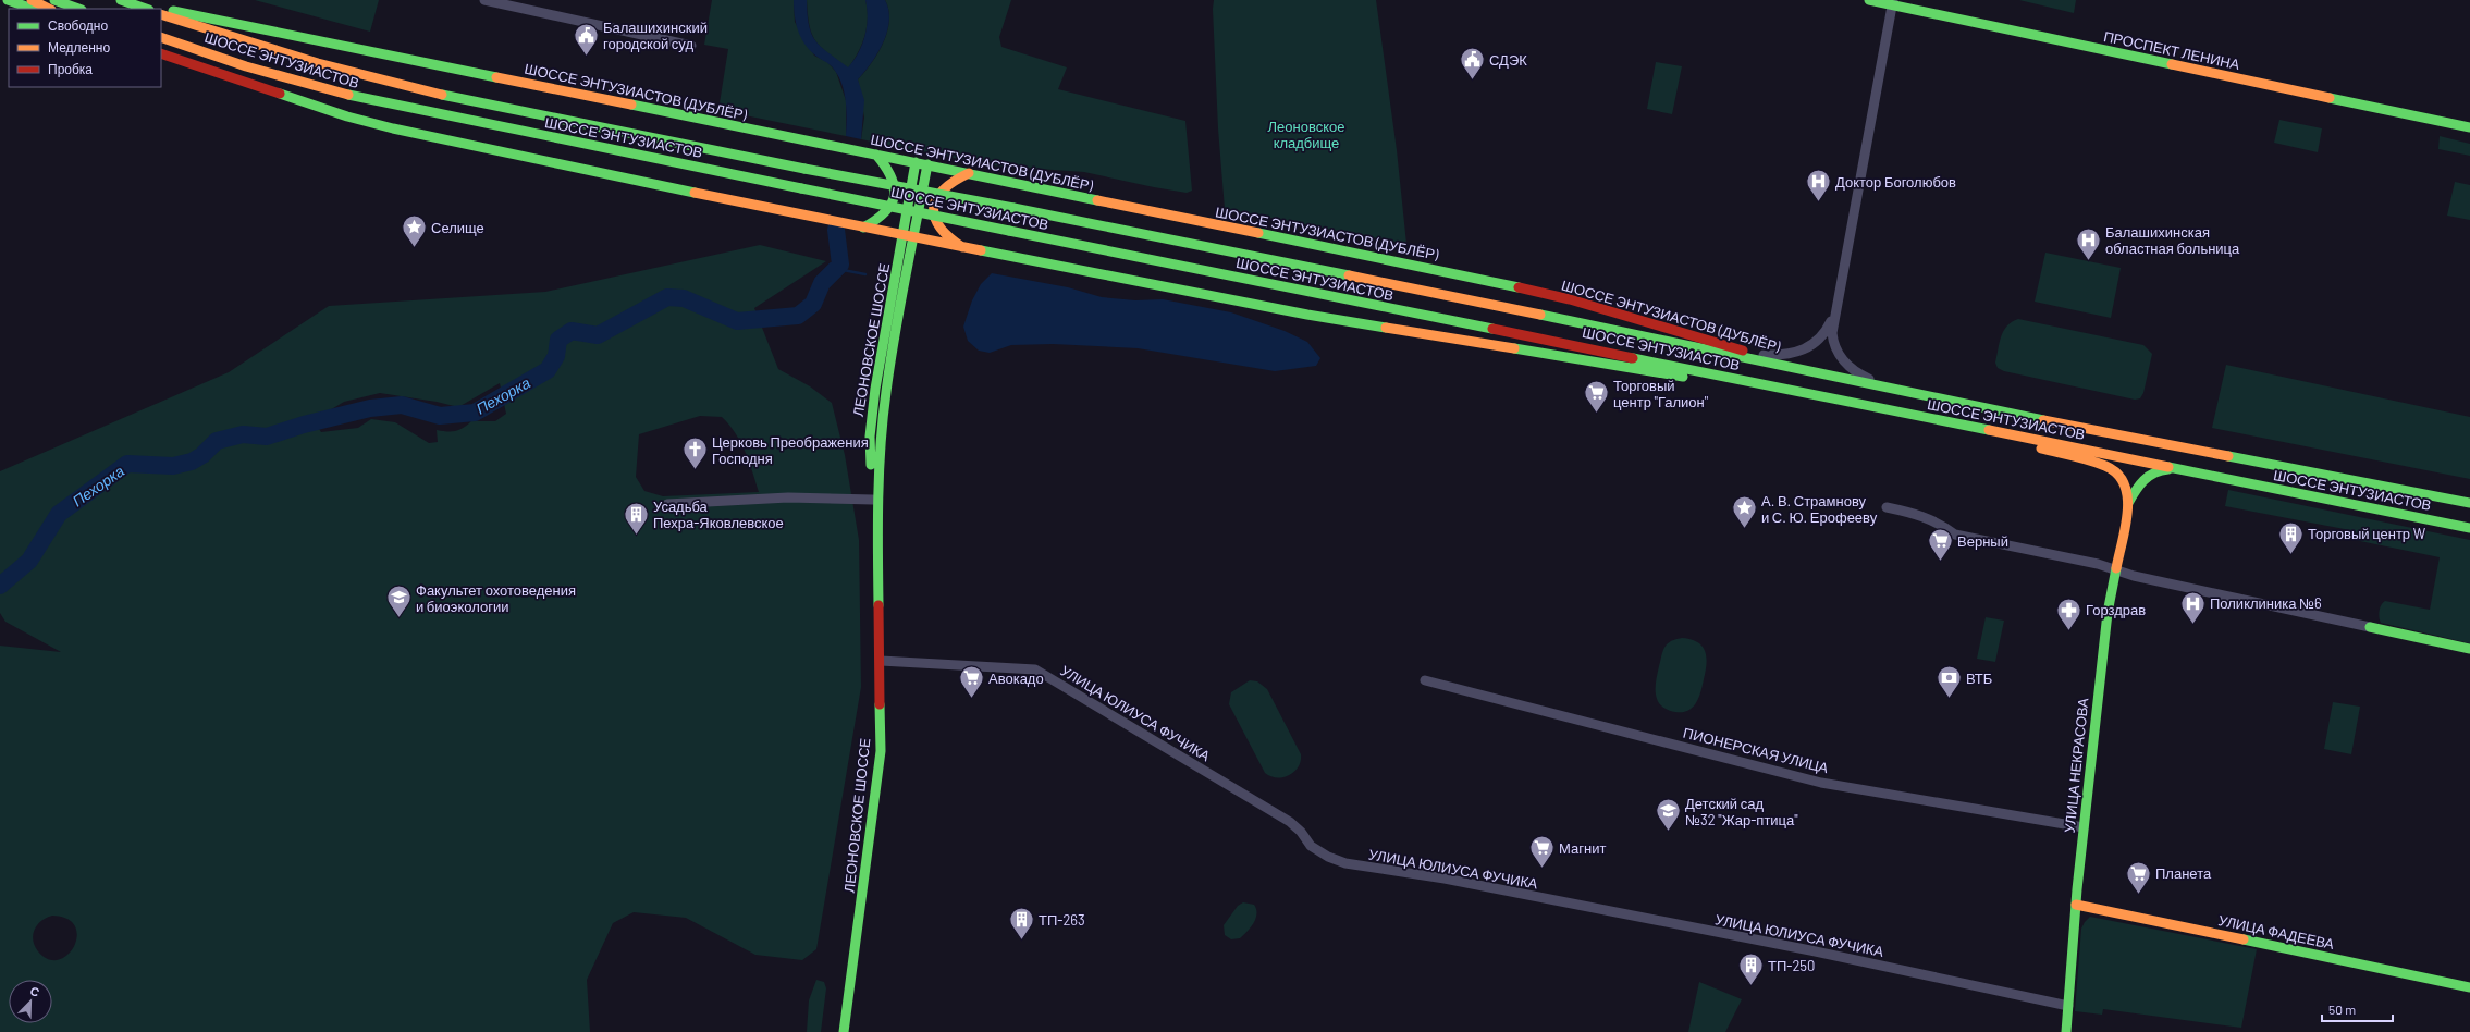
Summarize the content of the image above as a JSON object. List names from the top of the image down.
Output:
{
  "streets": {
    "main road": [
      "ПРОСПЕКТ ЛЕНИНА",
      "ШОССЕ ЭНТУЗИАСТОВ",
      "ШОССЕ ЭНТУЗИАСТОВ (ДУБЛЁР)",
      "ЛЕОНОВСКОЕ ШОССЕ",
      "УЛИЦА НЕКРАСОВА",
      "УЛИЦА ФАДЕЕВА"
    ],
    "street": ["УЛИЦА ЮЛИУСА ФУЧИКА", "ПИОНЕРСКАЯ УЛИЦА"]
  },
  "crossings": [
    ["ШОССЕ ЭНТУЗИАСТОВ", "ШОССЕ ЭНТУЗИАСТОВ (ДУБЛЁР)"],
    ["ШОССЕ ЭНТУЗИАСТОВ", "УЛИЦА НЕКРАСОВА"],
    ["ШОССЕ ЭНТУЗИАСТОВ (ДУБЛЁР)", "ЛЕОНОВСКОЕ ШОССЕ"],
    ["ЛЕОНОВСКОЕ ШОССЕ", "УЛИЦА ЮЛИУСА ФУЧИКА"],
    ["УЛИЦА ЮЛИУСА ФУЧИКА", "УЛИЦА НЕКРАСОВА"],
    ["ПИОНЕРСКАЯ УЛИЦА", "УЛИЦА НЕКРАСОВА"],
    ["УЛИЦА НЕКРАСОВА", "УЛИЦА ФАДЕЕВА"]
  ],
  "water": ["Пехорка"],
  "parks": ["Леоновское кладбище"],
  "places": {
    "public building": ["Балашихинский городской суд", "СДЭК"],
    "hospital": ["Доктор Боголюбов", "Балашихинская областная больница", "Поликлиника №6"],
    "place": ["Селище", "А. В. Страмнову и С. Ю. Ерофееву"],
    "supermarket": [
      "Торговый центр \"Галион\"",
      "Верный",
      "Авокадо",
      "Магнит",
      "Планета"
    ],
    "church": ["Церковь Преображения Господня"],
    "building": [
      "Усадьба Пехра-Яковлевское",
      "Торговый центр W",
      "ТП-263",
      "ТП-250"
    ],
    "school or university": ["Факультет охотоведения и биоэкологии", "Детский сад №32 \"Жар-птица\""],
    "pharmacy": ["Горздрав"],
    "bank": ["ВТБ"]
  },
  "legend": ["Свободно", "Медленно", "Пробка"],
  "scale_bar": "50 m",
  "north": "top right"
}
